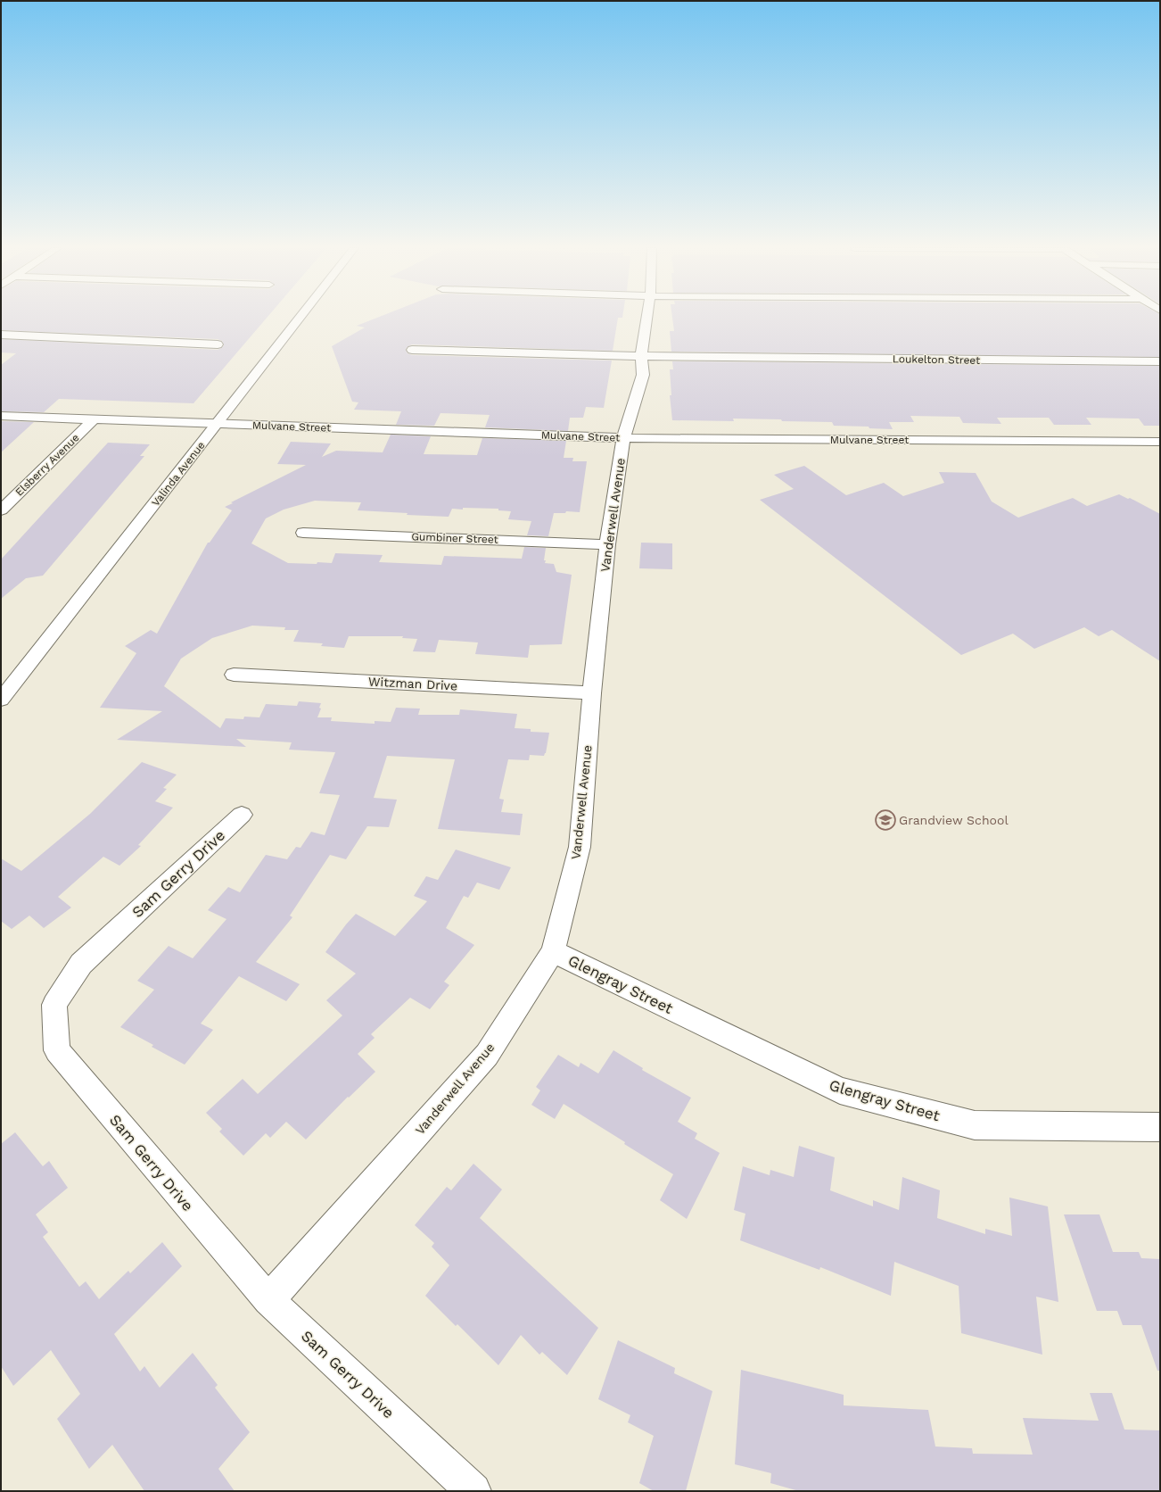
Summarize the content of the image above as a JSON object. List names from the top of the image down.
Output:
{
  "streets": {
    "street": [
      "Loukelton Street",
      "Mulvane Street",
      "Elsberry Avenue",
      "Valinda Avenue",
      "Vanderwell Avenue",
      "Gumbiner Street",
      "Witzman Drive",
      "Sam Gerry Drive",
      "Glengray Street"
    ]
  },
  "crossings": [
    ["Loukelton Street", "Vanderwell Avenue"],
    ["Mulvane Street", "Elsberry Avenue"],
    ["Mulvane Street", "Valinda Avenue"],
    ["Mulvane Street", "Vanderwell Avenue"],
    ["Vanderwell Avenue", "Gumbiner Street"],
    ["Vanderwell Avenue", "Witzman Drive"],
    ["Vanderwell Avenue", "Sam Gerry Drive"],
    ["Vanderwell Avenue", "Glengray Street"]
  ],
  "places": {
    "school or university": ["Grandview School"]
  }
}
